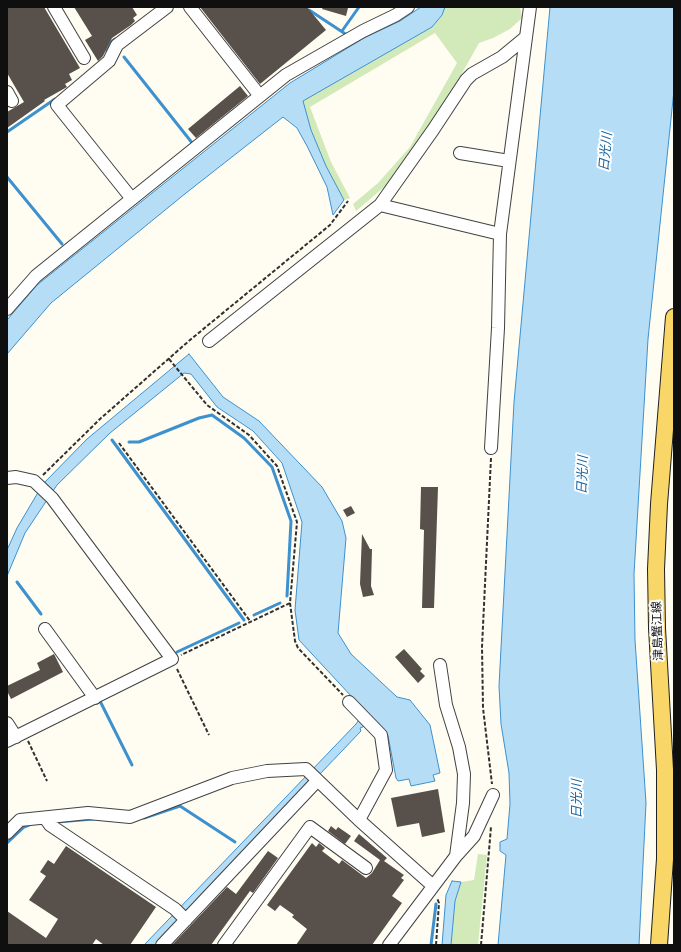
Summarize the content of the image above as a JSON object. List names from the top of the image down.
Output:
{
  "streets": {
    "main road": ["津島蟹江線"]
  },
  "water": ["日光川"]
}
